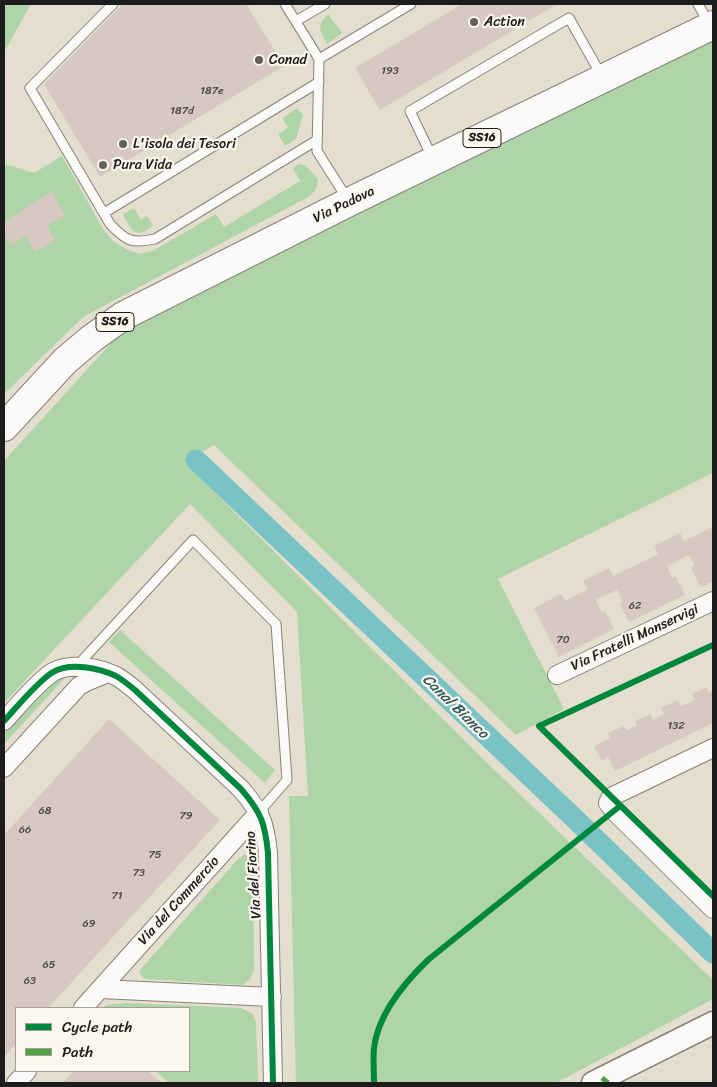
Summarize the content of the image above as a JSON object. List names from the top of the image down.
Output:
{
  "streets": {
    "main road": ["SS16", "Via Padova"],
    "street": ["Via Fratelli Manservigi", "Via del Fiorino", "Via del Commercio"]
  },
  "crossings": [
    ["Via del Fiorino", "Via del Commercio"]
  ],
  "water": ["Canal Bianco"],
  "places": [
    "Action",
    "Conad",
    "L'isola dei Tesori",
    "Pura Vida"
  ],
  "house_numbers": [
    "193",
    "187e",
    "187d",
    "62",
    "70",
    "132",
    "68",
    "79",
    "66",
    "75",
    "73",
    "71",
    "69",
    "65",
    "63"
  ],
  "legend": ["Cycle path", "Path"]
}
